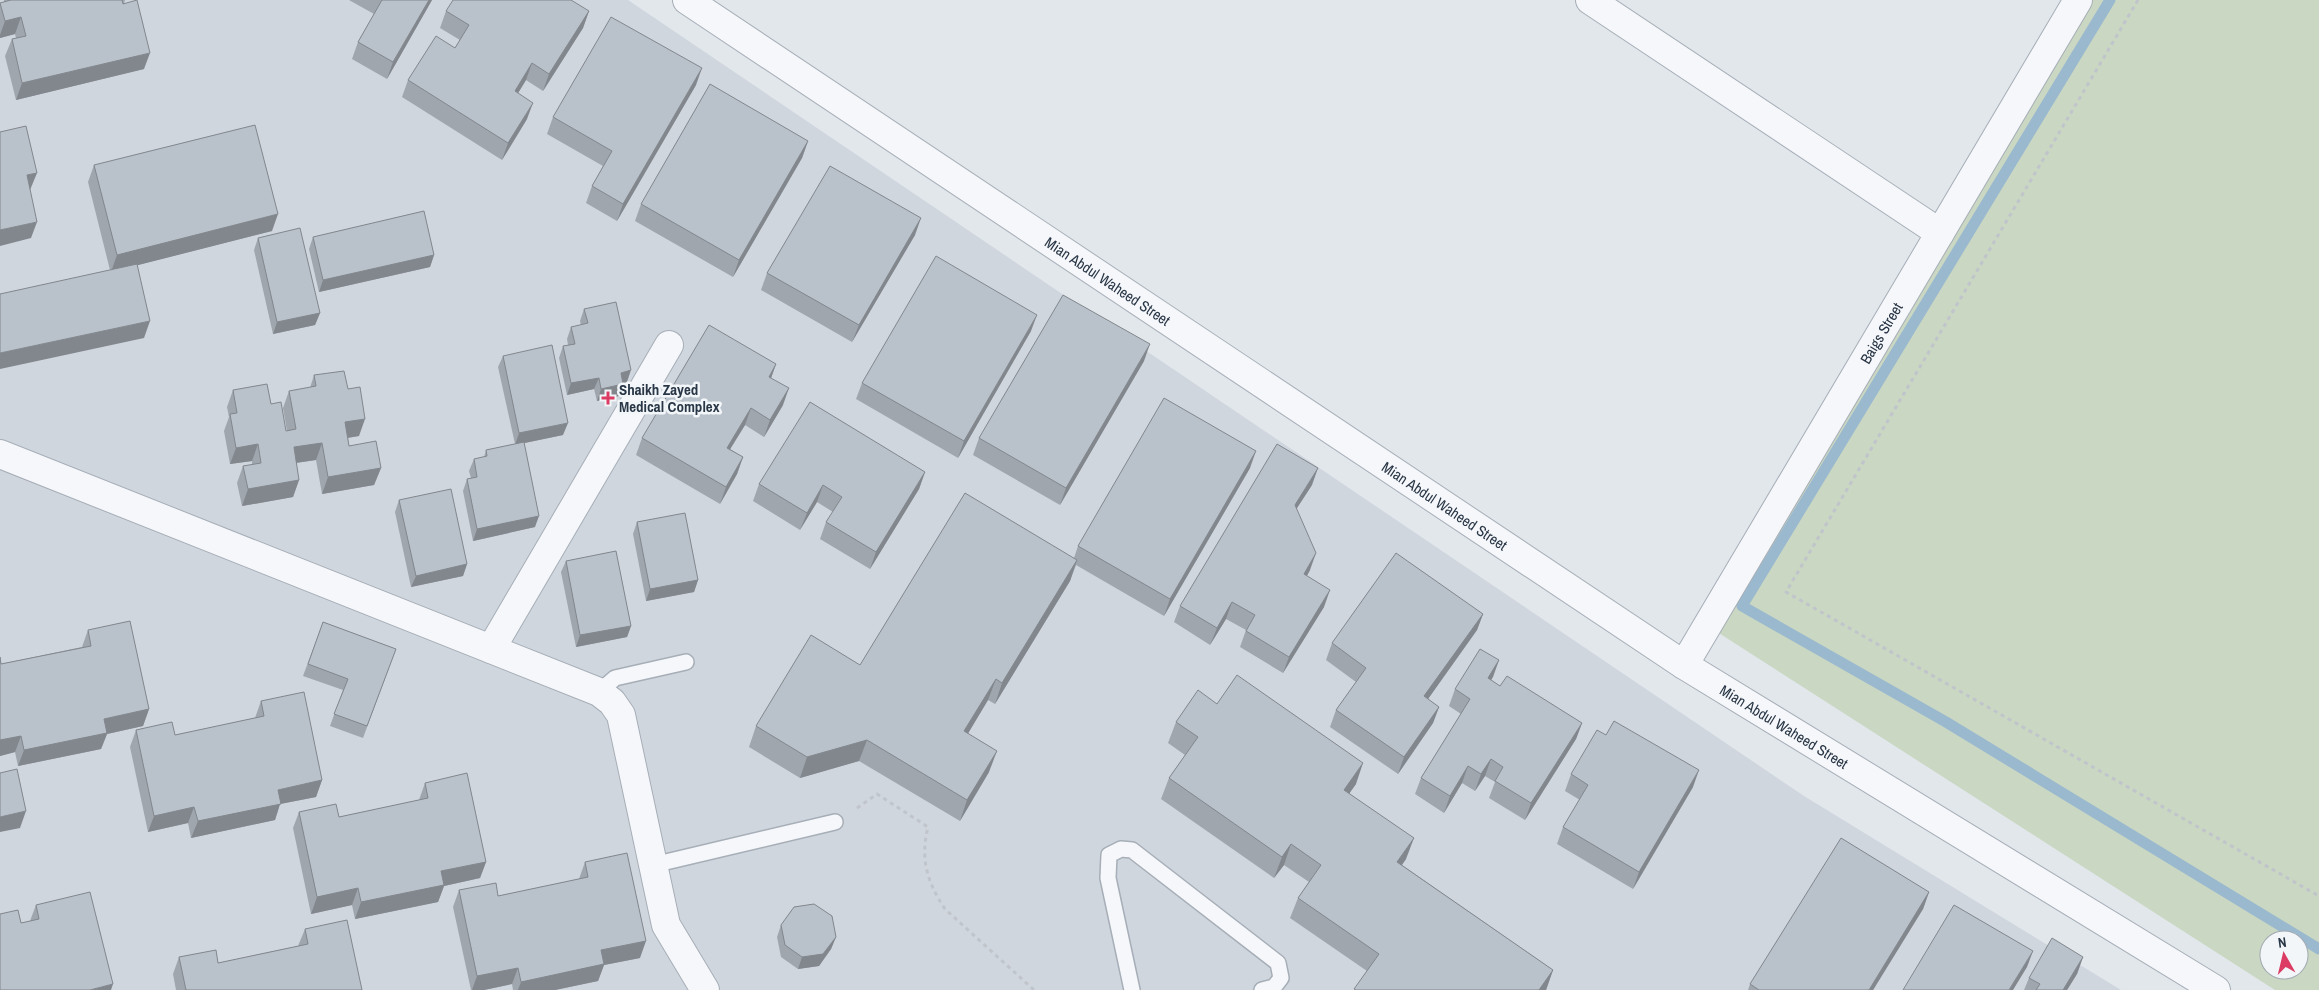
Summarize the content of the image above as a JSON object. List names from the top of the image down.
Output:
{
  "streets": {
    "street": ["Mian Abdul Waheed Street", "Baigs Street"]
  },
  "crossings": [
    ["Mian Abdul Waheed Street", "Baigs Street"]
  ],
  "places": {
    "health": ["Shaikh Zayed Medical Complex"]
  },
  "north": "top"
}
